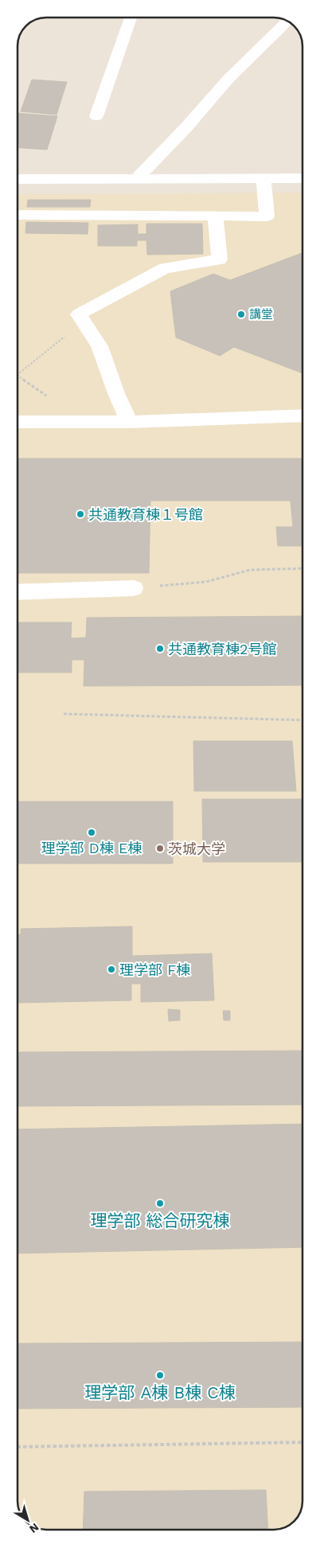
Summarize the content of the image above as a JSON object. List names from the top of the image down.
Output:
{
  "places": [
    "講堂",
    "共通教育棟１号館",
    "共通教育棟2号館",
    "理学部 D棟 E棟",
    "茨城大学",
    "理学部 F棟",
    "理学部 総合研究棟",
    "理学部 A棟 B棟 C棟"
  ],
  "north": "bottom right"
}
